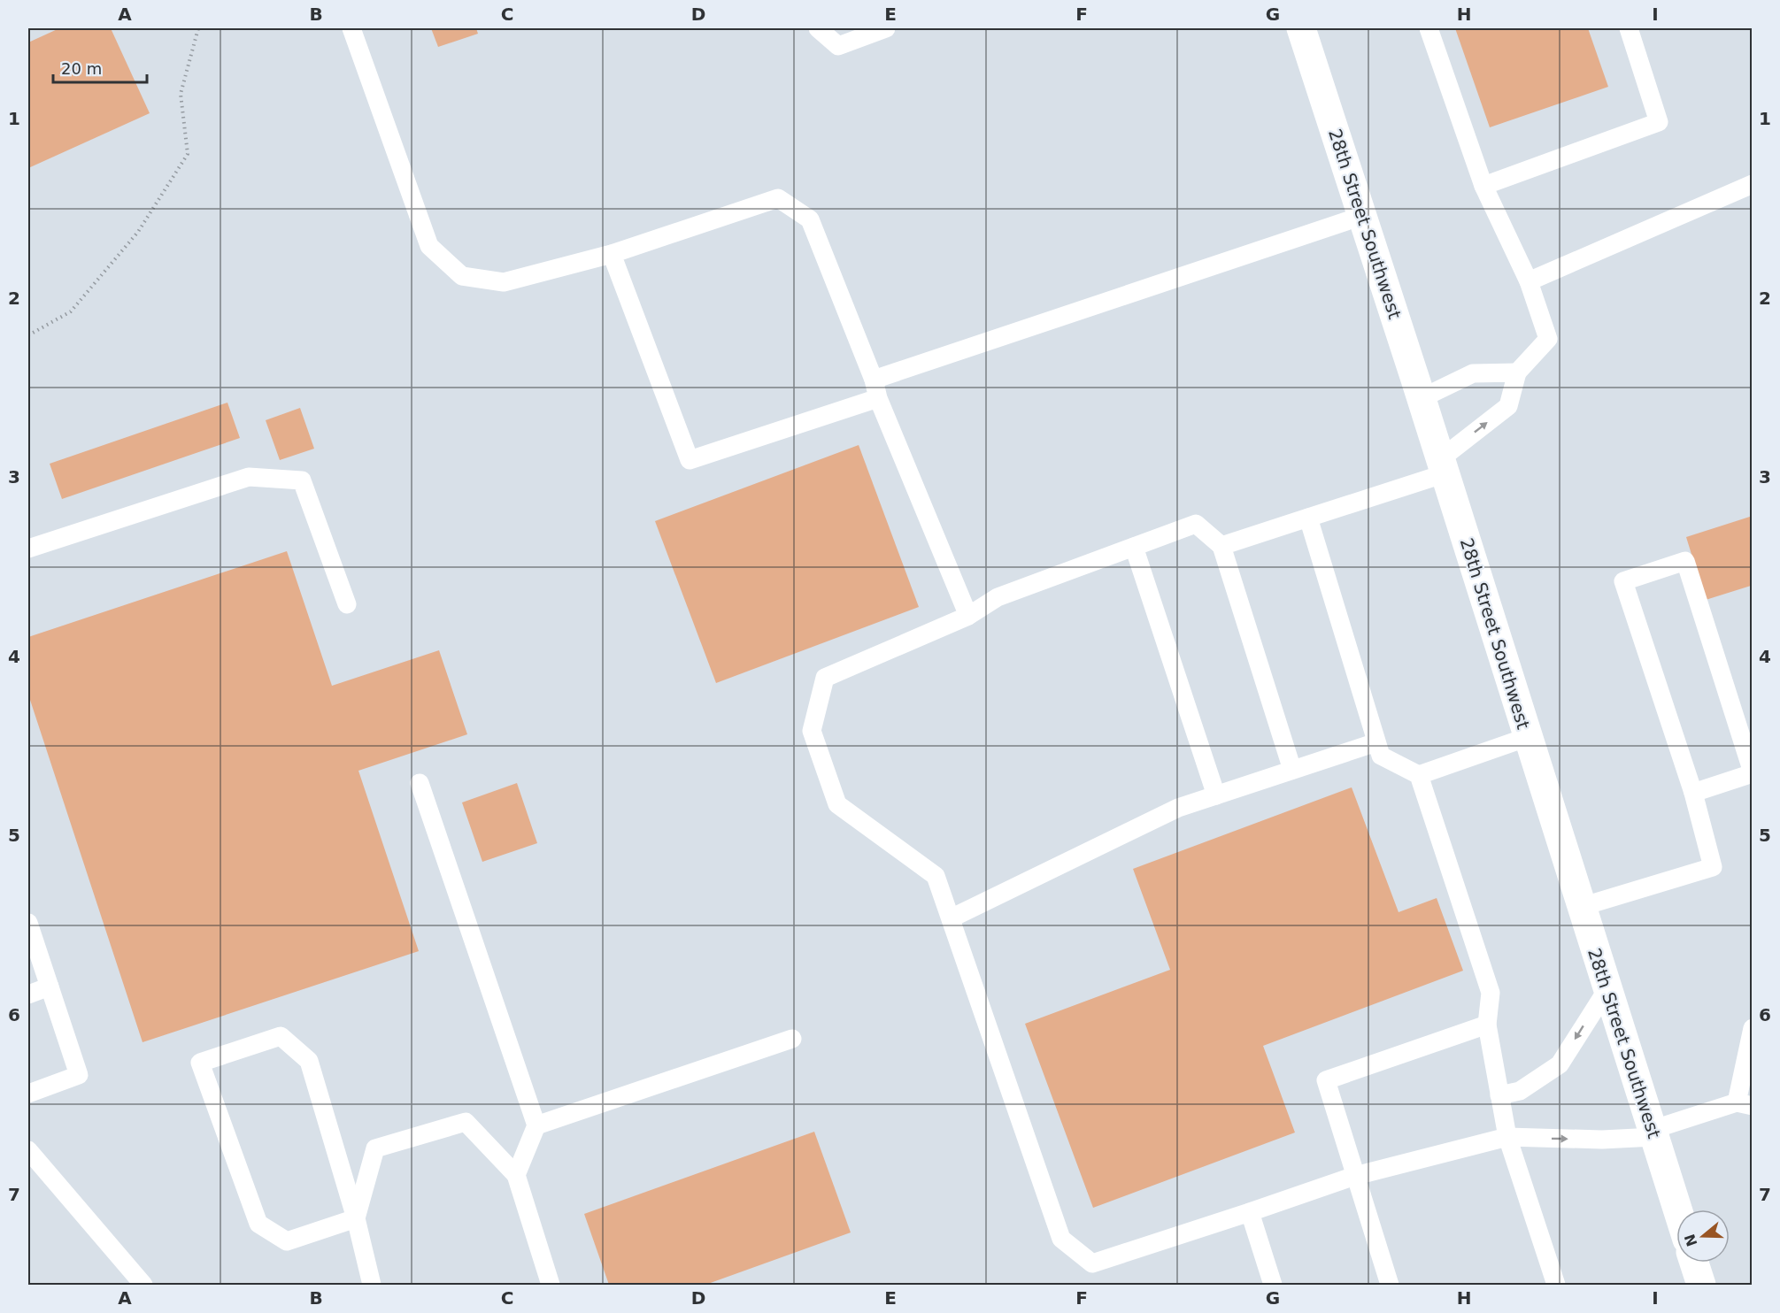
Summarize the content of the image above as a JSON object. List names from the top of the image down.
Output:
{
  "streets": {
    "main road": ["28th Street Southwest"]
  },
  "scale_bar": "20 m",
  "north": "left",
  "grid": {
    "columns": [
      "A",
      "B",
      "C",
      "D",
      "E",
      "F",
      "G",
      "H",
      "I"
    ],
    "rows": [
      "1",
      "2",
      "3",
      "4",
      "5",
      "6",
      "7"
    ]
  }
}
